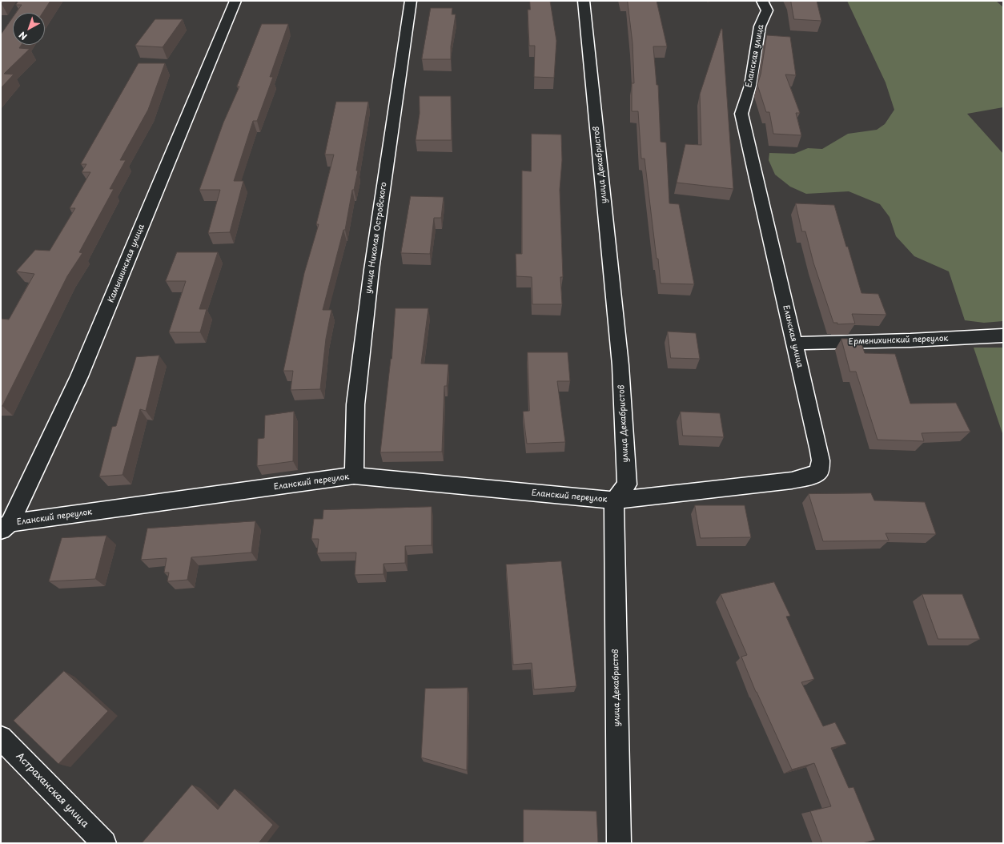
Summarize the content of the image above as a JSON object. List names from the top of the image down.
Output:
{
  "streets": {
    "street": [
      "Еланская улица",
      "улица Декабристов",
      "улица Николая Островского",
      "Камышинская улица",
      "Ерменихинский переулок",
      "Еланский переулок",
      "Астраханская улица"
    ]
  },
  "crossings": [
    ["Еланская улица", "улица Декабристов"],
    ["Еланская улица", "Ерменихинский переулок"],
    ["Еланская улица", "Еланский переулок"],
    ["улица Декабристов", "Еланский переулок"],
    ["улица Николая Островского", "Еланский переулок"],
    ["Камышинская улица", "Еланский переулок"]
  ],
  "north": "bottom left"
}
